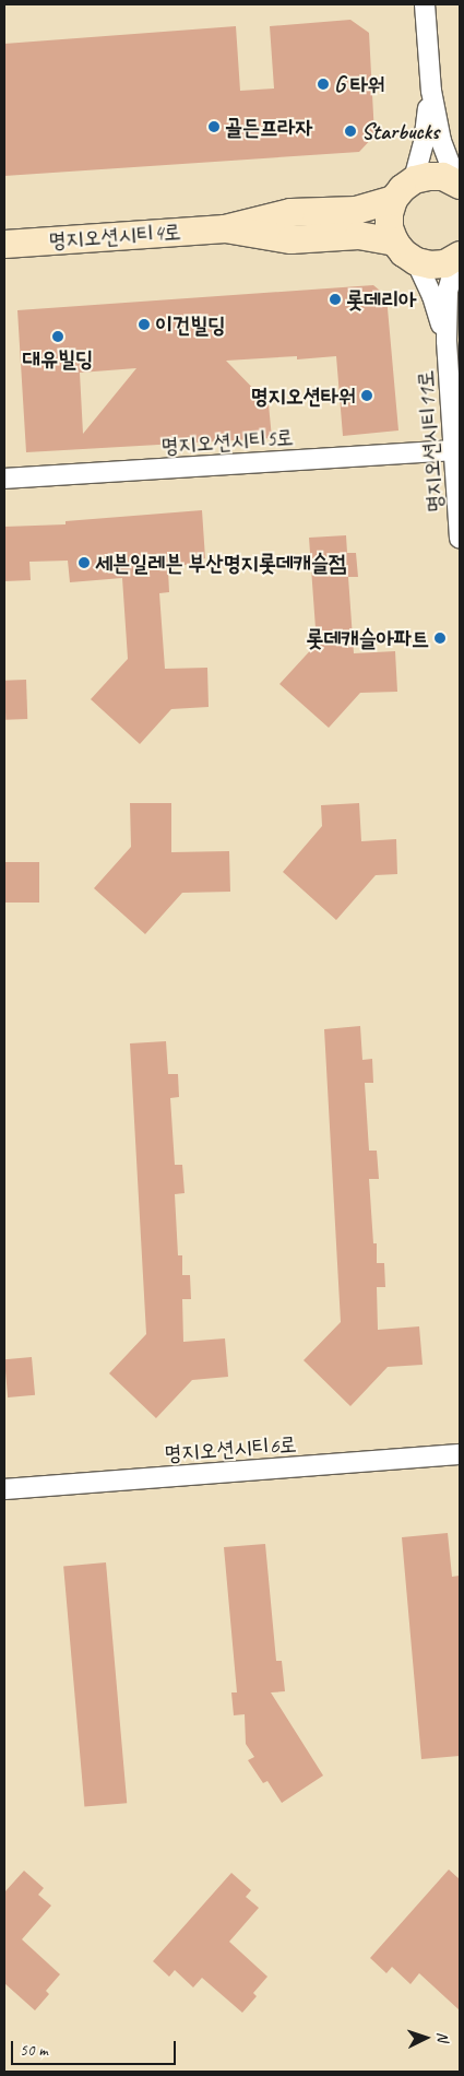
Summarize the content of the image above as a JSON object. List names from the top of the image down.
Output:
{
  "streets": {
    "main road": ["명지오션시티4로"],
    "street": ["명지오션시티5로", "명지오션시티11로", "명지오션시티6로"]
  },
  "crossings": [
    ["명지오션시티5로", "명지오션시티11로"]
  ],
  "places": [
    "G 타워",
    "골든프라자",
    "Starbucks",
    "롯데리아",
    "이건빌딩",
    "대유빌딩",
    "명지오션타워",
    "세븐일레븐 부산명지롯데캐슬점",
    "롯데캐슬아파트"
  ],
  "scale_bar": "50 m",
  "north": "right"
}
